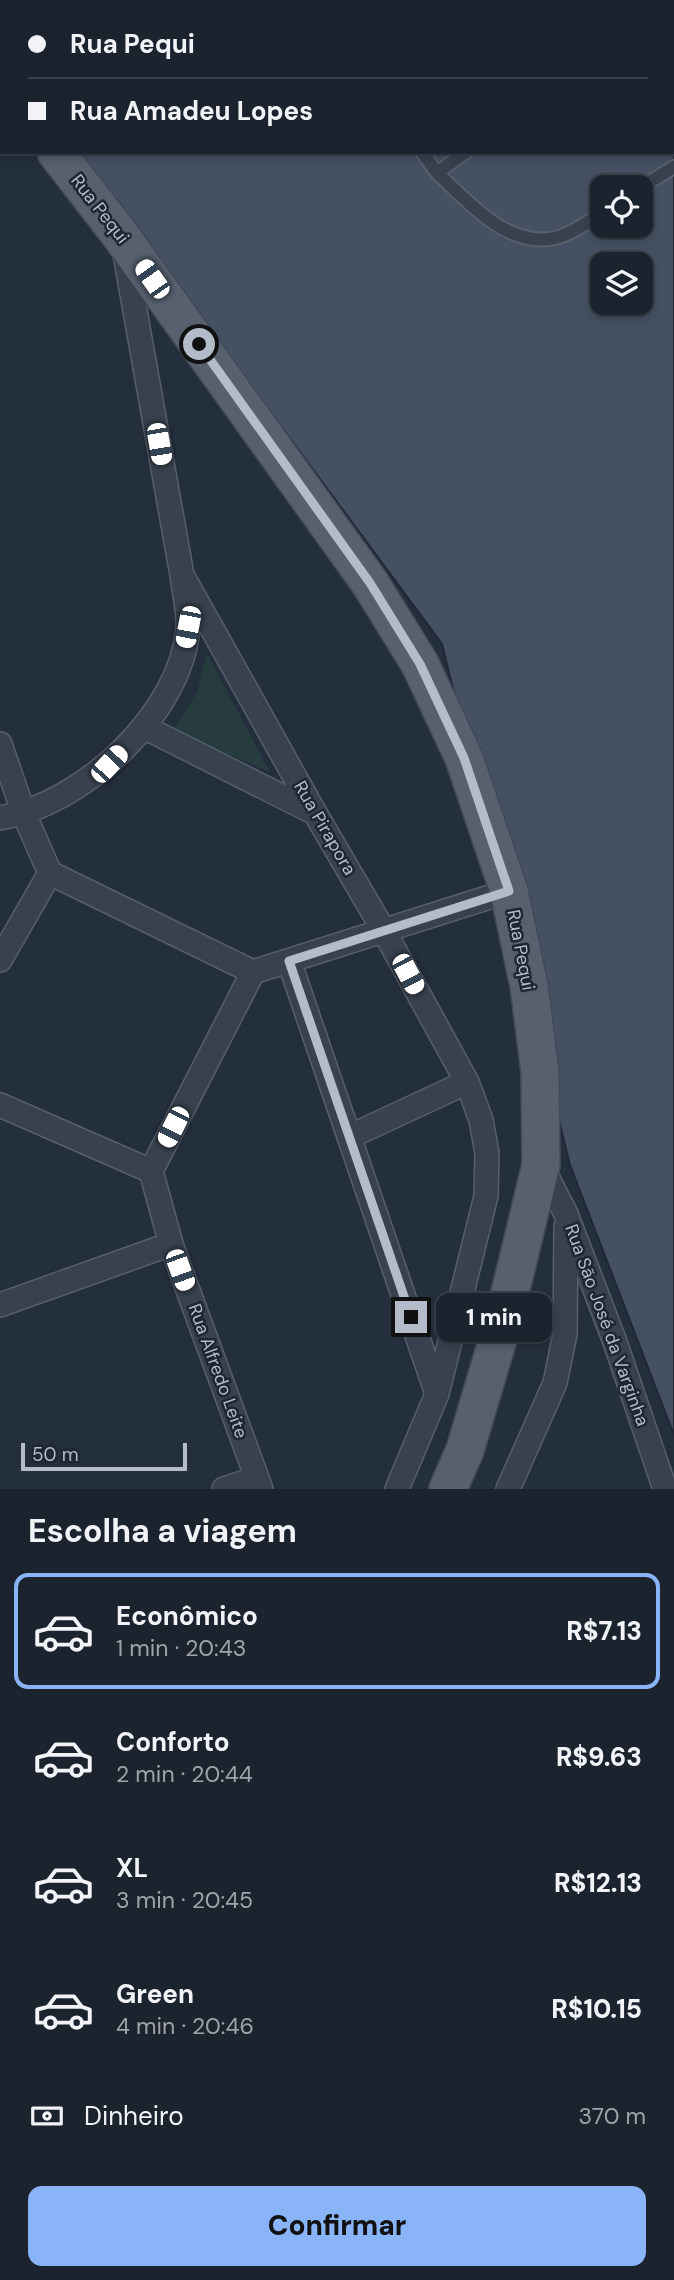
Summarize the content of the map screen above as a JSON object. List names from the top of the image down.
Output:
{
  "streets": {
    "main road": ["Rua Pequi"],
    "street": ["Rua Pirapora", "Rua São José da Varginha", "Rua Alfredo Leite"]
  },
  "crossings": [
    ["Rua Pequi", "Rua São José da Varginha"]
  ],
  "scale_bar": "50 m",
  "page": {
    "banner": ["Rua Pequi", "Rua Amadeu Lopes"],
    "bubble": "1 min",
    "scale": "50 m",
    "heading": "Escolha a viagem",
    "list": [
      {
        "name": "Econômico",
        "note": "1 min · 20:43",
        "value": "R$7.13"
      },
      {
        "name": "Conforto",
        "note": "2 min · 20:44",
        "value": "R$9.63"
      },
      {
        "name": "XL",
        "note": "3 min · 20:45",
        "value": "R$12.13"
      },
      {
        "name": "Green",
        "note": "4 min · 20:46",
        "value": "R$10.15"
      }
    ],
    "pay": ["Dinheiro", "370 m"],
    "buttons": "Confirmar"
  }
}
